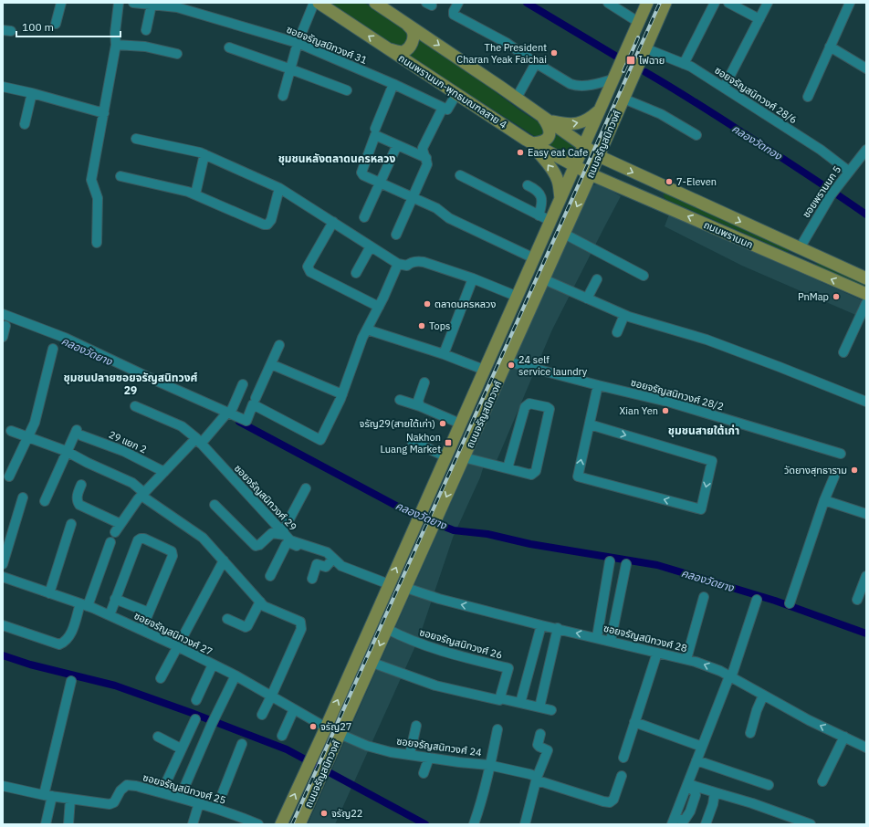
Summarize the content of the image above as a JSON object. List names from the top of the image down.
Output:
{
  "streets": {
    "main road": ["ถนนพรานนก-พุทธมณฑลสาย 4", "ถนนจรัญสนิทวงศ์", "ถนนพรานนก"],
    "street": [
      "ซอยจรัญสนิทวงศ์ 31",
      "ซอยจรัญสนิทวงศ์ 28/6",
      "ซอยพรานนก 5",
      "ซอยจรัญสนิทวงศ์ 28/2",
      "29 แยก 2",
      "ซอยจรัญสนิทวงศ์ 29",
      "ซอยจรัญสนิทวงศ์ 27",
      "ซอยจรัญสนิทวงศ์ 28",
      "ซอยจรัญสนิทวงศ์ 26",
      "ซอยจรัญสนิทวงศ์ 24",
      "ซอยจรัญสนิทวงศ์ 25"
    ]
  },
  "crossings": [
    ["ถนนพรานนก-พุทธมณฑลสาย 4", "ถนนจรัญสนิทวงศ์"],
    ["ถนนพรานนก-พุทธมณฑลสาย 4", "ถนนพรานนก"],
    ["ซอยจรัญสนิทวงศ์ 28/6", "ถนนจรัญสนิทวงศ์"],
    ["ซอยจรัญสนิทวงศ์ 28/6", "ซอยพรานนก 5"],
    ["ถนนจรัญสนิทวงศ์", "ถนนพรานนก"],
    ["ถนนจรัญสนิทวงศ์", "ซอยจรัญสนิทวงศ์ 28/2"],
    ["ถนนจรัญสนิทวงศ์", "ซอยจรัญสนิทวงศ์ 29"],
    ["ถนนจรัญสนิทวงศ์", "ซอยจรัญสนิทวงศ์ 27"],
    ["ถนนจรัญสนิทวงศ์", "ซอยจรัญสนิทวงศ์ 28"],
    ["ถนนจรัญสนิทวงศ์", "ซอยจรัญสนิทวงศ์ 26"],
    ["ถนนจรัญสนิทวงศ์", "ซอยจรัญสนิทวงศ์ 24"],
    ["ซอยพรานนก 5", "ถนนพรานนก"]
  ],
  "districts": ["ชุมชนหลังตลาดนครหลวง", "ชุมชนปลายซอยจรัญสนิทวงศ์ 29", "ชุมชนสายใต้เก่า"],
  "water": ["คลองวัดทอง", "คลองวัดยาง"],
  "places": {
    "other": [
      "The President Charan Yeak Faichai",
      "Easy eat Cafe",
      "7-Eleven",
      "PnMap",
      "ตลาดนครหลวง",
      "Tops",
      "24 self service laundry",
      "Xian Yen",
      "จรัญ29(สายใต้เก่า)",
      "วัดยางสุทธาราม",
      "จรัญ27",
      "จรัญ22"
    ],
    "transit": ["ไฟฉาย", "Nakhon Luang Market"]
  },
  "scale_bar": "100 m"
}
